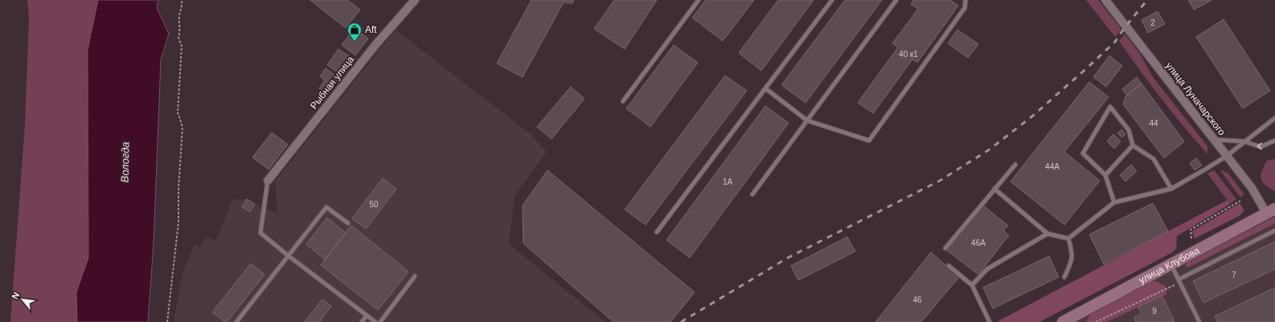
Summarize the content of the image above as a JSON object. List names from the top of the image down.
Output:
{
  "streets": {
    "main road": ["улица Клубова"],
    "street": ["Рыбная улица", "улица Луначарского"]
  },
  "crossings": [
    ["улица Луначарского", "улица Клубова"]
  ],
  "water": ["Вологда"],
  "places": {
    "shop": ["Aft"]
  },
  "house_numbers": [
    "2",
    "40 к1",
    "44",
    "44А",
    "1А",
    "50",
    "46А",
    "7",
    "46",
    "9"
  ],
  "north": "top left"
}
